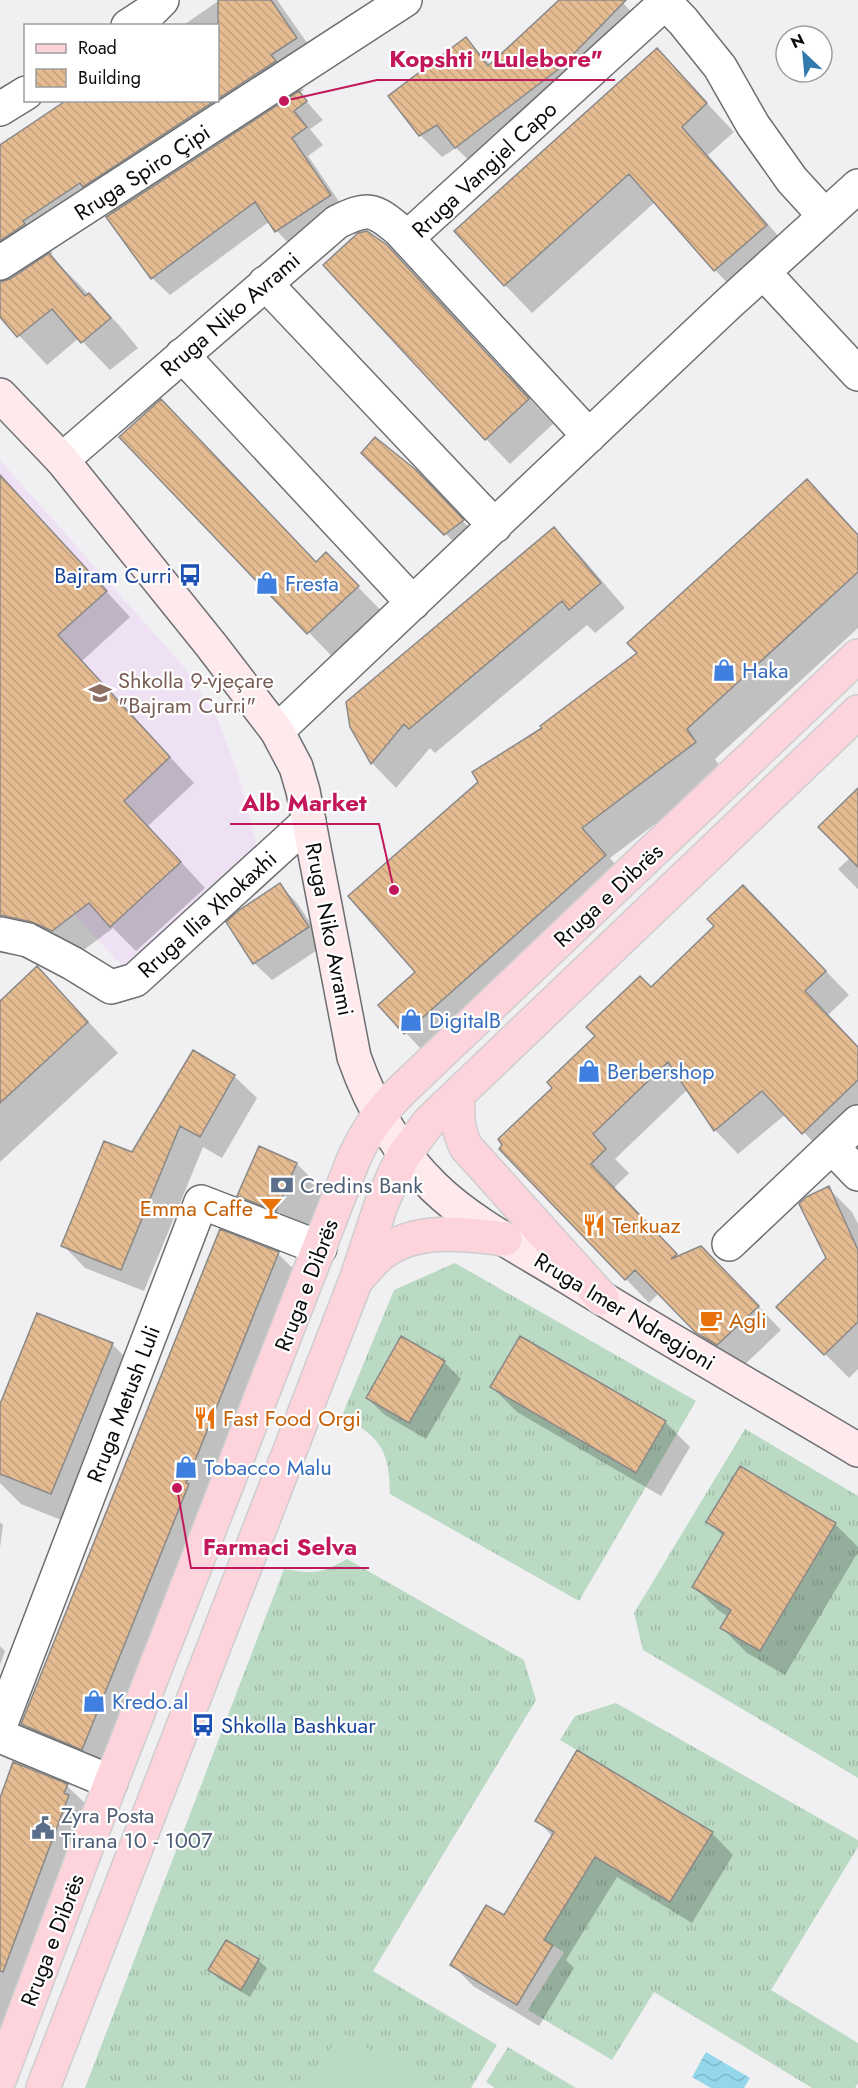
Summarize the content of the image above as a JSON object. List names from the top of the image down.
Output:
{
  "streets": {
    "main road": ["Rruga e Dibrës"],
    "street": [
      "Rruga Vangjel Capo",
      "Rruga Spiro Çipi",
      "Rruga Niko Avrami",
      "Rruga Ilia Xhokaxhi",
      "Rruga Imer Ndregjoni",
      "Rruga Metush Luli"
    ]
  },
  "crossings": [
    ["Rruga Vangjel Capo", "Rruga Niko Avrami"],
    ["Rruga Niko Avrami", "Rruga e Dibrës"],
    ["Rruga Niko Avrami", "Rruga Ilia Xhokaxhi"],
    ["Rruga Niko Avrami", "Rruga Imer Ndregjoni"],
    ["Rruga e Dibrës", "Rruga Imer Ndregjoni"],
    ["Rruga e Dibrës", "Rruga Metush Luli"]
  ],
  "places": {
    "other": ["Kopshti \"Lulebore\"", "Alb Market", "Farmaci Selva"],
    "bus stop": ["Bajram Curri", "Shkolla Bashkuar"],
    "shop": [
      "Fresta",
      "Haka",
      "DigitalB",
      "Berbershop",
      "Tobacco Malu",
      "Kredo.al"
    ],
    "school or university": ["Shkolla 9-vjeçare \"Bajram Curri\""],
    "bank": ["Credins Bank"],
    "bar": ["Emma Caffe"],
    "restaurant": ["Terkuaz", "Fast Food Orgi"],
    "cafe": ["Agli"],
    "public building": ["Zyra Posta Tirana 10 - 1007"]
  },
  "legend": ["Road", "Building"],
  "north": "top left"
}
